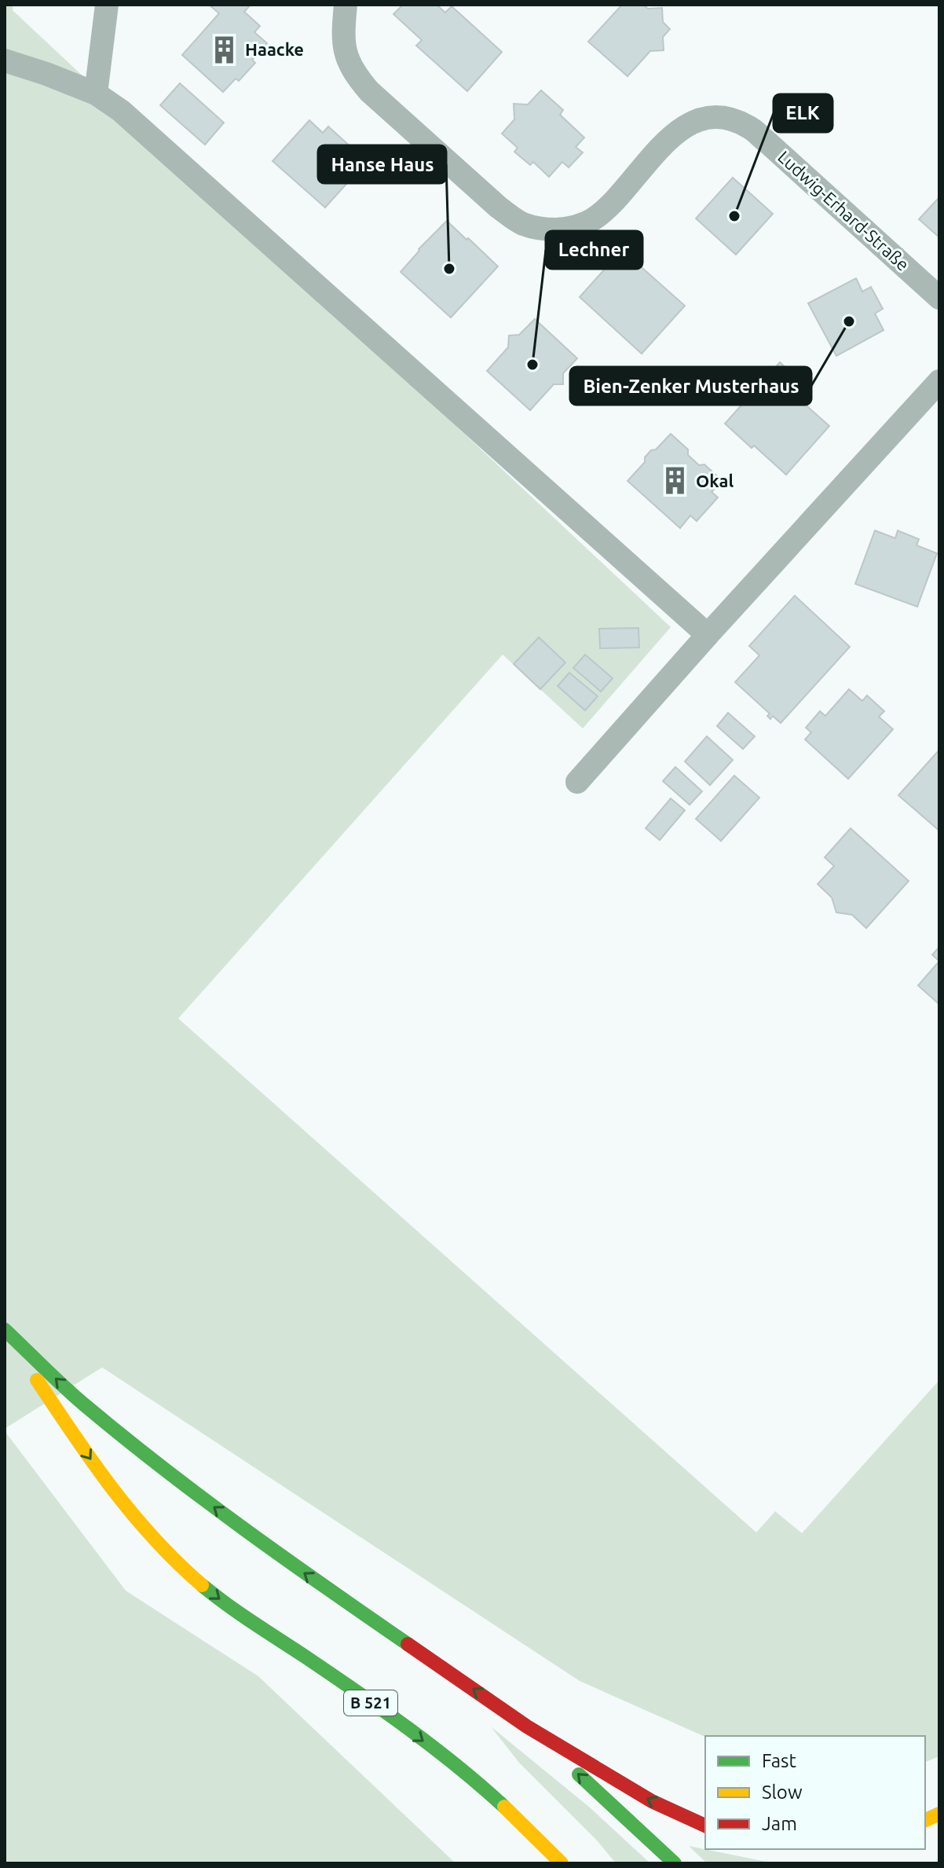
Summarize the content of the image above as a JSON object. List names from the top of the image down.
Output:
{
  "streets": {
    "main road": ["B 521"],
    "lane": ["Ludwig-Erhard-Straße"]
  },
  "places": {
    "building": ["Haacke", "Okal"],
    "other": [
      "ELK",
      "Hanse Haus",
      "Bien-Zenker Musterhaus",
      "Lechner"
    ]
  },
  "legend": ["Fast", "Slow", "Jam"]
}
